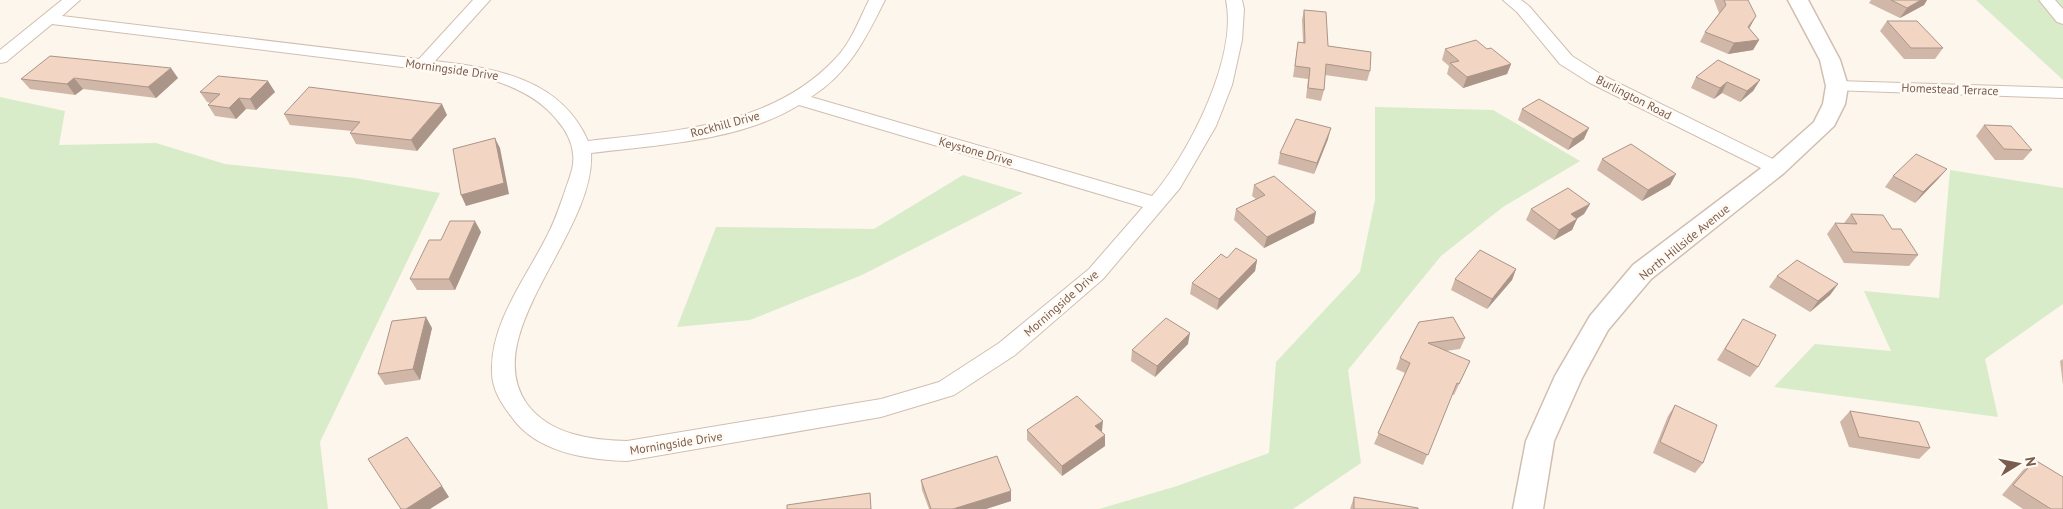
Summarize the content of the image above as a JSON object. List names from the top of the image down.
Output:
{
  "streets": {
    "street": [
      "Morningside Drive",
      "Homestead Terrace",
      "Burlington Road",
      "Rockhill Drive",
      "Keystone Drive",
      "North Hillside Avenue"
    ]
  },
  "crossings": [
    ["Morningside Drive", "Rockhill Drive"],
    ["Morningside Drive", "Keystone Drive"],
    ["Homestead Terrace", "North Hillside Avenue"],
    ["Burlington Road", "North Hillside Avenue"],
    ["Rockhill Drive", "Keystone Drive"]
  ],
  "north": "right"
}
